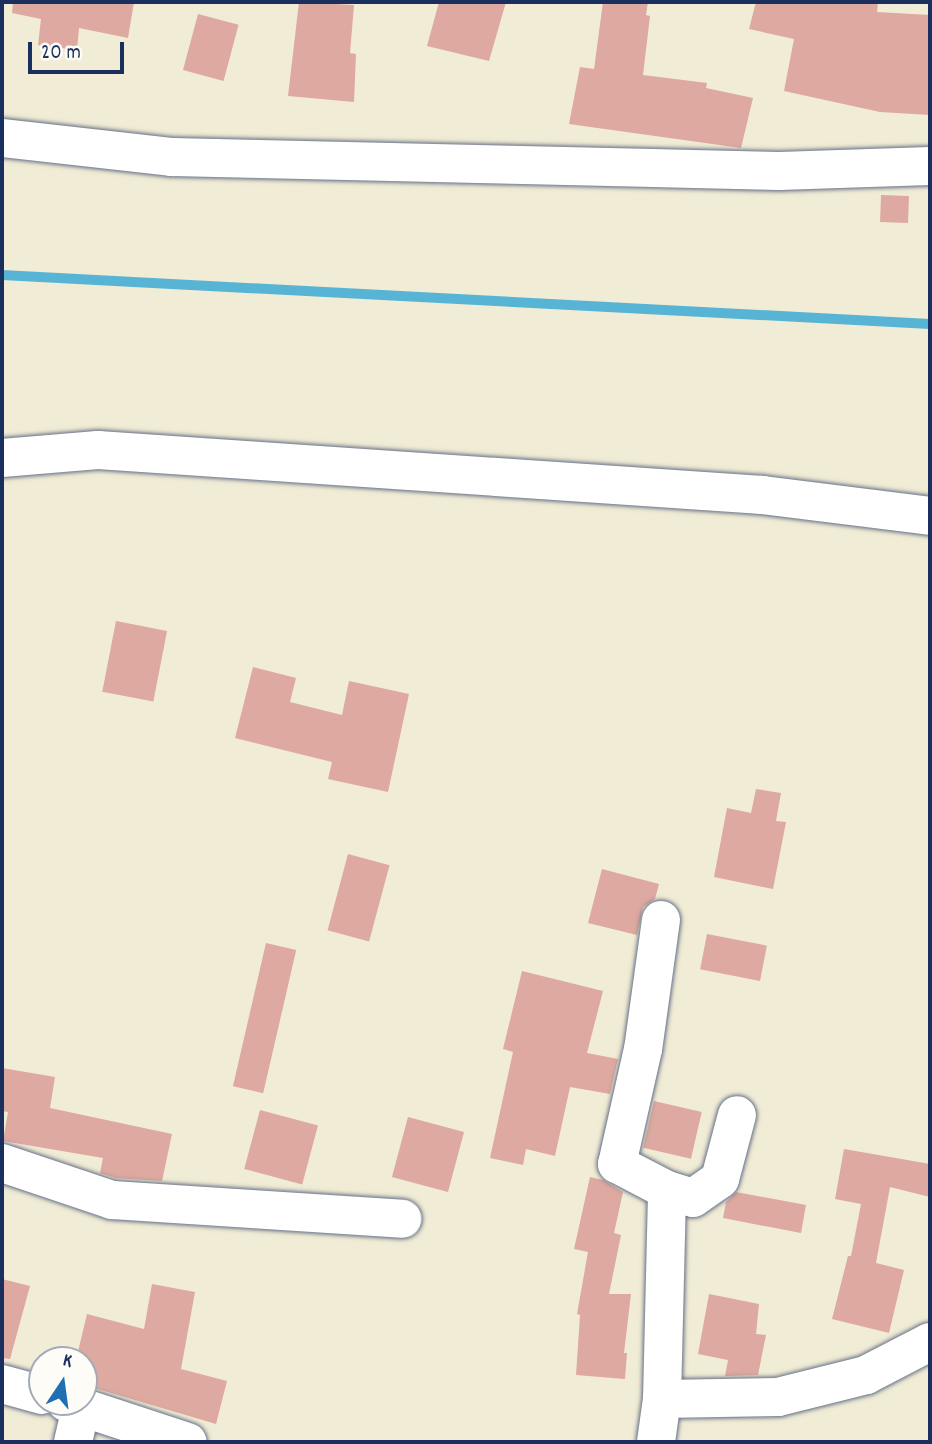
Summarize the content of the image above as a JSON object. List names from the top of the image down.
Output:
{
  "scale_bar": "20 m",
  "north": "top"
}
